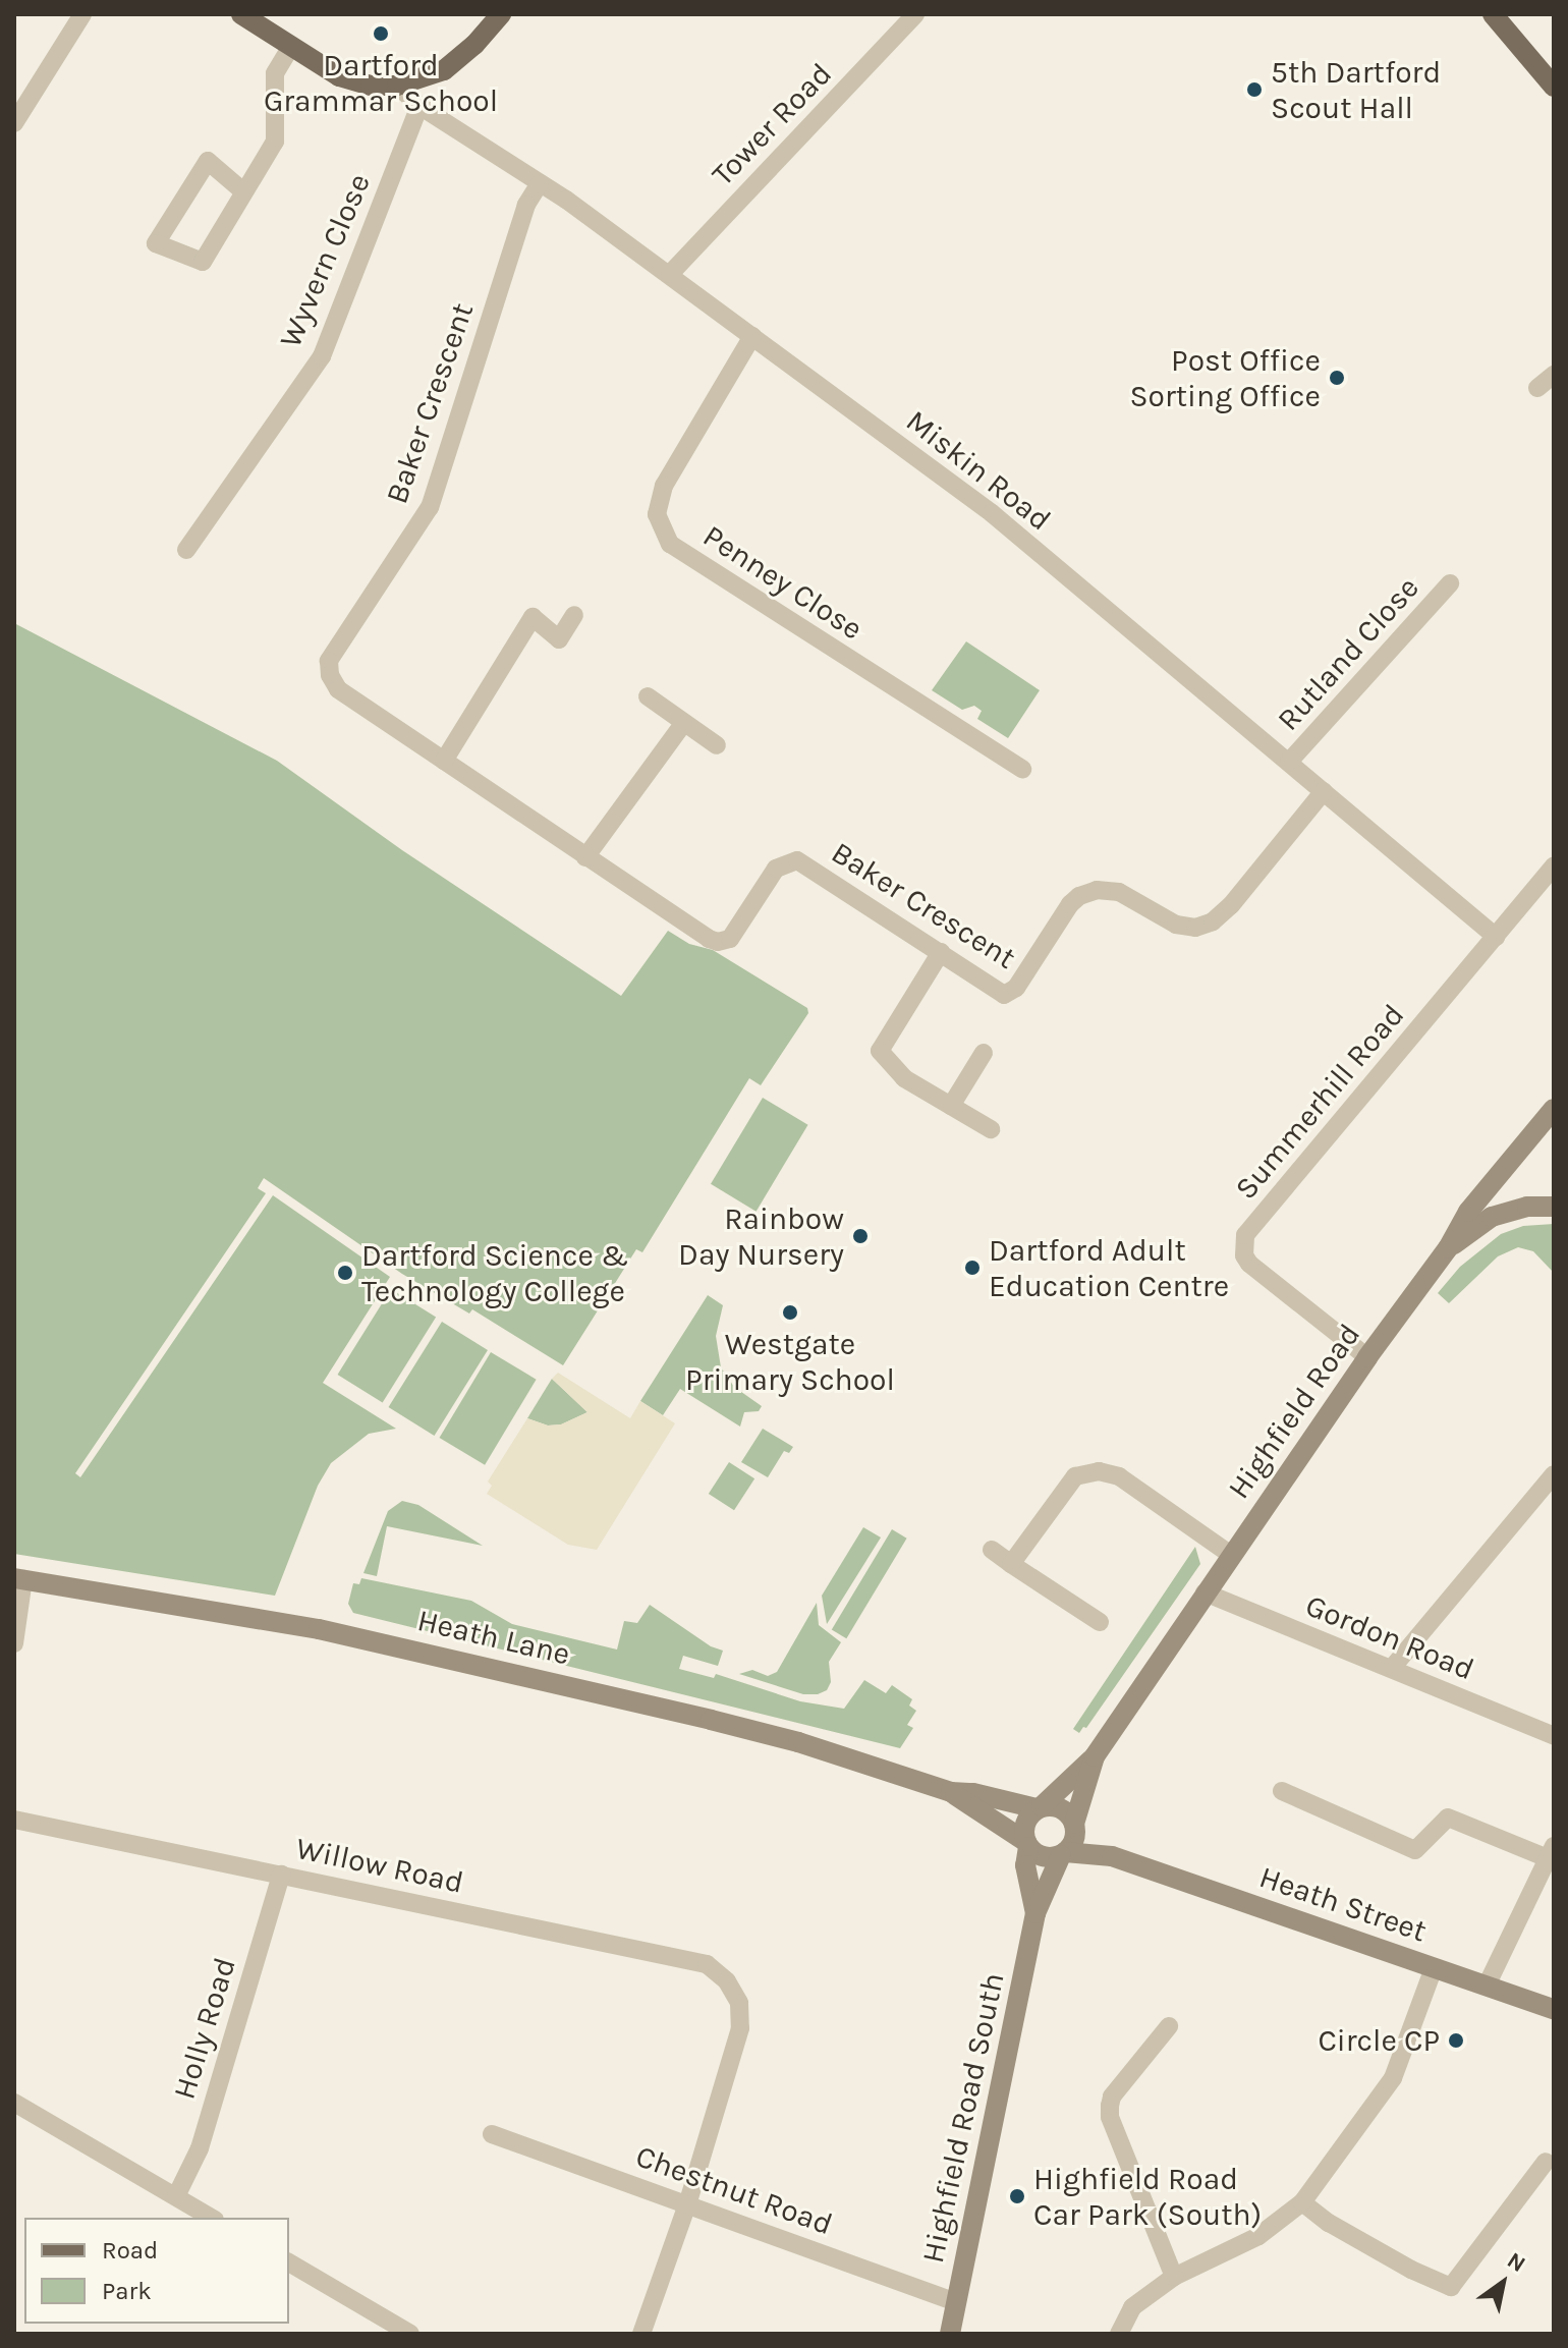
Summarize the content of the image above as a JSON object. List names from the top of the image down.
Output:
{
  "streets": {
    "street": [
      "Tower Road",
      "Wyvern Close",
      "Baker Crescent",
      "Miskin Road",
      "Penney Close",
      "Rutland Close",
      "Summerhill Road",
      "Highfield Road",
      "Heath Lane",
      "Gordon Road",
      "Willow Road",
      "Heath Street",
      "Holly Road",
      "Highfield Road South",
      "Chestnut Road"
    ]
  },
  "crossings": [
    ["Tower Road", "Miskin Road"],
    ["Wyvern Close", "Miskin Road"],
    ["Baker Crescent", "Miskin Road"],
    ["Miskin Road", "Penney Close"],
    ["Miskin Road", "Rutland Close"],
    ["Miskin Road", "Summerhill Road"],
    ["Summerhill Road", "Highfield Road"],
    ["Highfield Road", "Heath Lane"],
    ["Highfield Road", "Gordon Road"],
    ["Highfield Road", "Heath Street"],
    ["Highfield Road", "Highfield Road South"],
    ["Heath Lane", "Heath Street"],
    ["Heath Lane", "Highfield Road South"],
    ["Willow Road", "Holly Road"],
    ["Willow Road", "Chestnut Road"],
    ["Heath Street", "Highfield Road South"],
    ["Highfield Road South", "Chestnut Road"]
  ],
  "places": [
    "Dartford Grammar School",
    "5th Dartford Scout Hall",
    "Post Office Sorting Office",
    "Rainbow Day Nursery",
    "Dartford Adult Education Centre",
    "Dartford Science & Technology College",
    "Westgate Primary School",
    "Circle CP",
    "Highfield Road Car Park (South)"
  ],
  "legend": ["Road", "Park"],
  "north": "top right"
}
